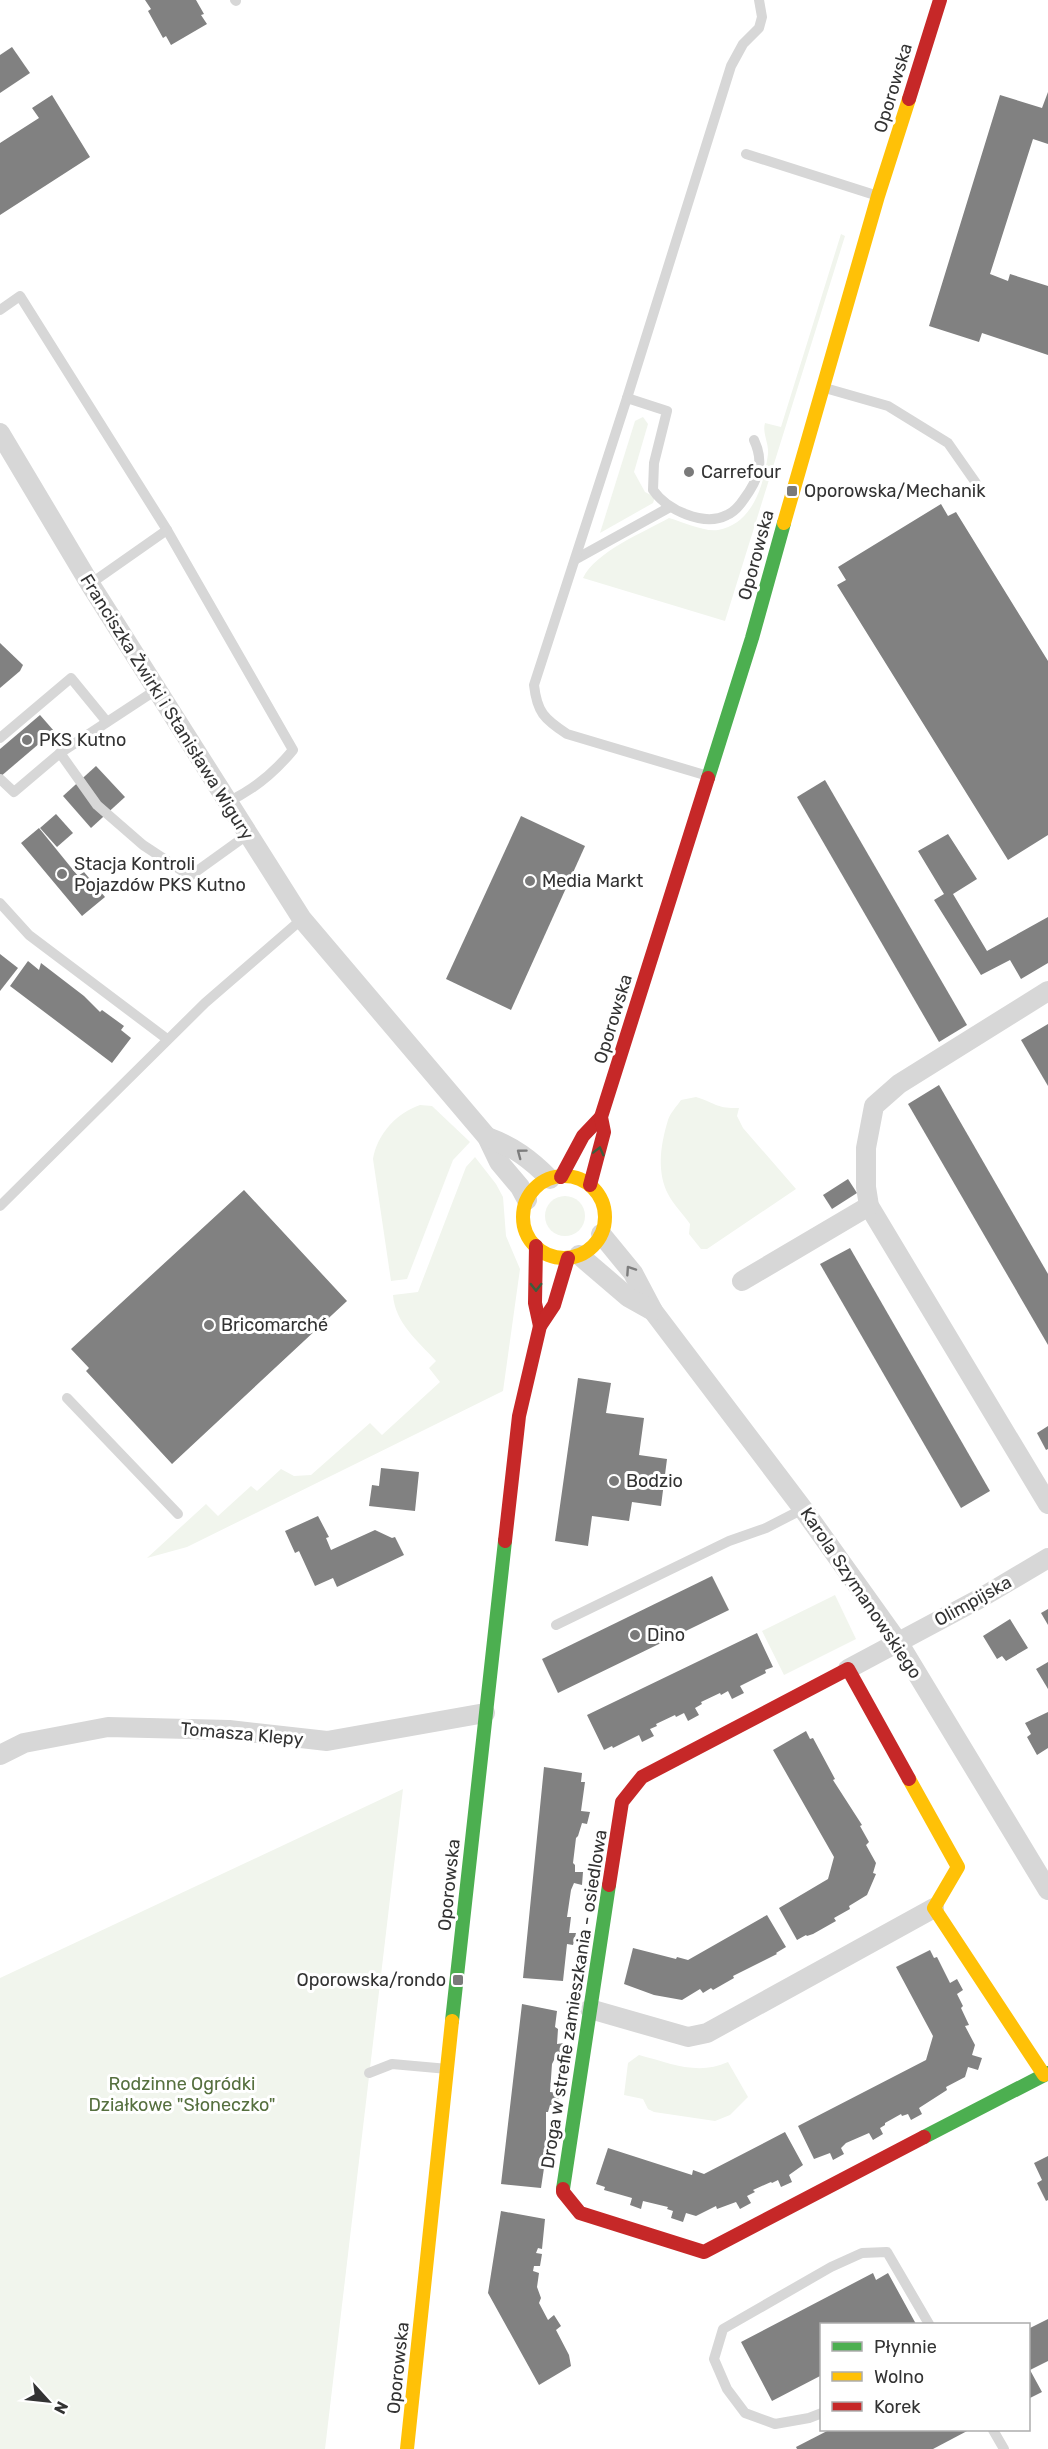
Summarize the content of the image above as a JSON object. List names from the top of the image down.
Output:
{
  "streets": {
    "street": [
      "Oporowska",
      "Franciszka Żwirki i Stanisława Wigury",
      "Karola Szymanowskiego",
      "Olimpijska",
      "Tomasza Klepy",
      "Droga w strefie zamieszkania - osiedlowa"
    ]
  },
  "crossings": [
    ["Oporowska", "Franciszka Żwirki i Stanisława Wigury"],
    ["Oporowska", "Karola Szymanowskiego"],
    ["Oporowska", "Tomasza Klepy"],
    ["Franciszka Żwirki i Stanisława Wigury", "Karola Szymanowskiego"],
    ["Karola Szymanowskiego", "Olimpijska"],
    ["Olimpijska", "Droga w strefie zamieszkania - osiedlowa"]
  ],
  "parks": ["Rodzinne Ogródki Działkowe \"Słoneczko\""],
  "places": {
    "other": [
      "Carrefour",
      "PKS Kutno",
      "Stacja Kontroli Pojazdów PKS Kutno",
      "Media Markt",
      "Bricomarché",
      "Bodzio",
      "Dino"
    ],
    "transit": ["Oporowska/Mechanik", "Oporowska/rondo"]
  },
  "legend": ["Płynnie", "Wolno", "Korek"],
  "north": "bottom right"
}
